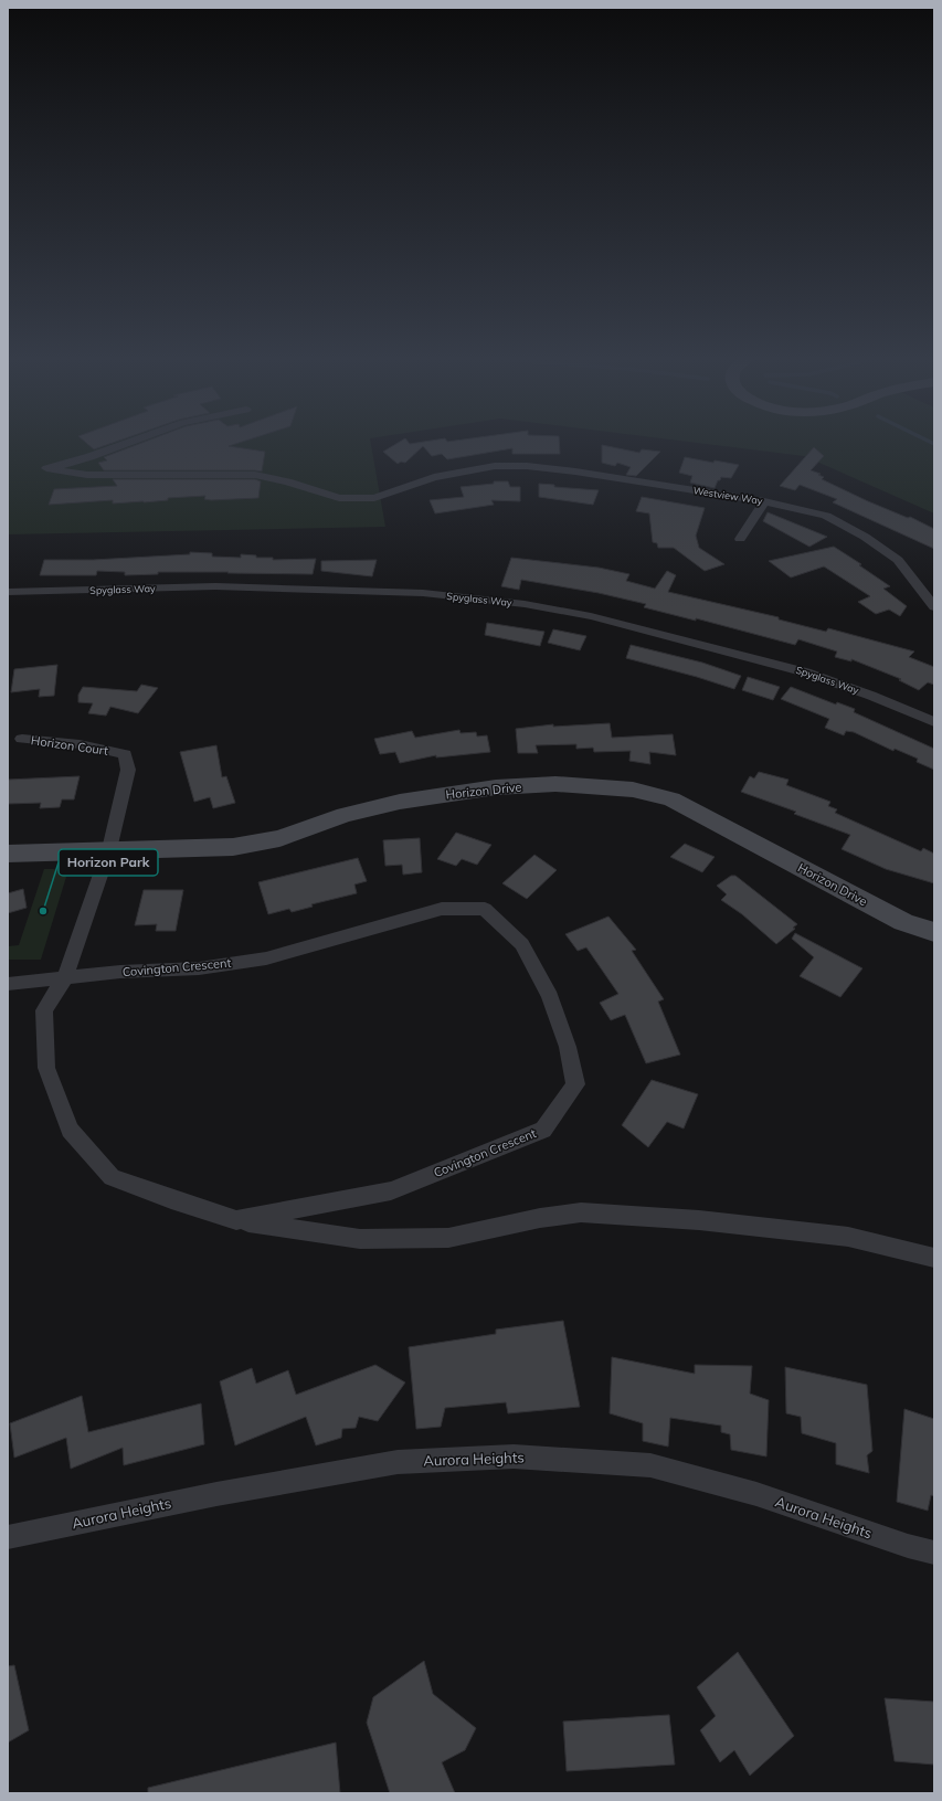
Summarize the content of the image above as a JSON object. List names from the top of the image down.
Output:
{
  "streets": {
    "street": [
      "Westview Way",
      "Spyglass Way",
      "Horizon Court",
      "Horizon Drive",
      "Covington Crescent",
      "Aurora Heights"
    ]
  },
  "crossings": [
    ["Horizon Court", "Horizon Drive"],
    ["Horizon Court", "Covington Crescent"],
    ["Horizon Drive", "Covington Crescent"]
  ],
  "places": ["Horizon Park"]
}
